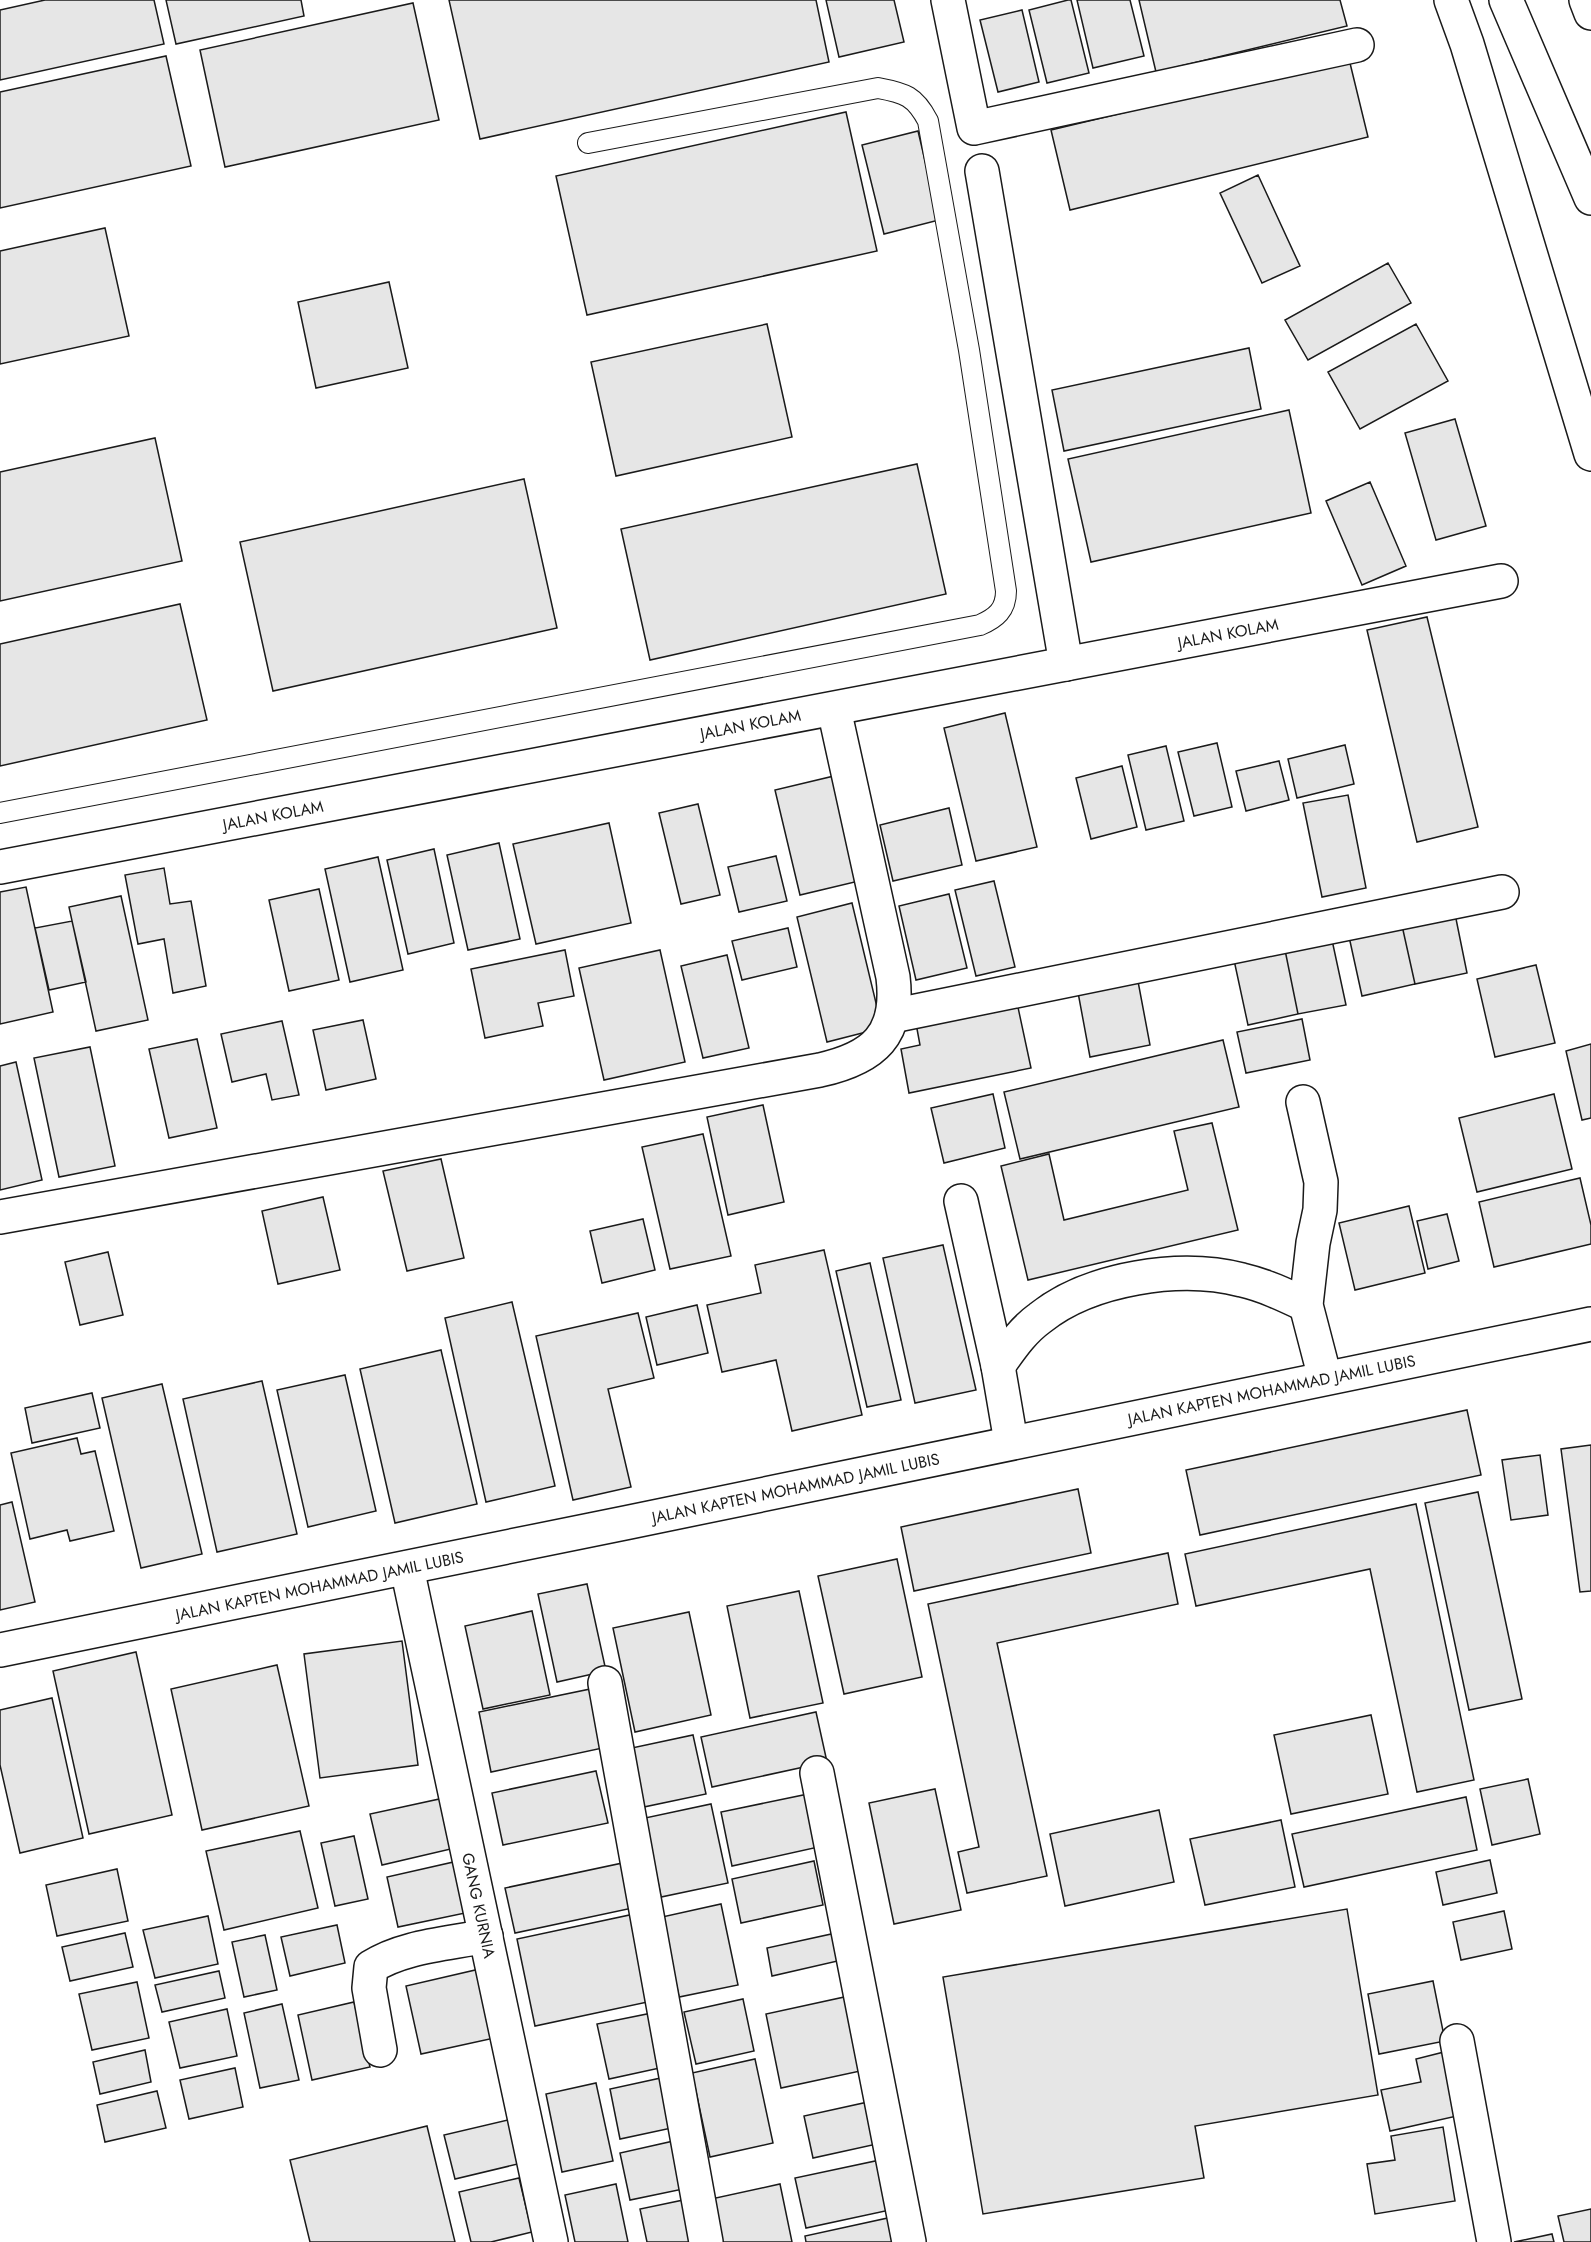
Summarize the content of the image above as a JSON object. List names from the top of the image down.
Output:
{
  "streets": {
    "main road": ["JALAN KOLAM", "JALAN KAPTEN MOHAMMAD JAMIL LUBIS", "GANG KURNIA"]
  },
  "crossings": [
    ["JALAN KAPTEN MOHAMMAD JAMIL LUBIS", "GANG KURNIA"]
  ]
}
